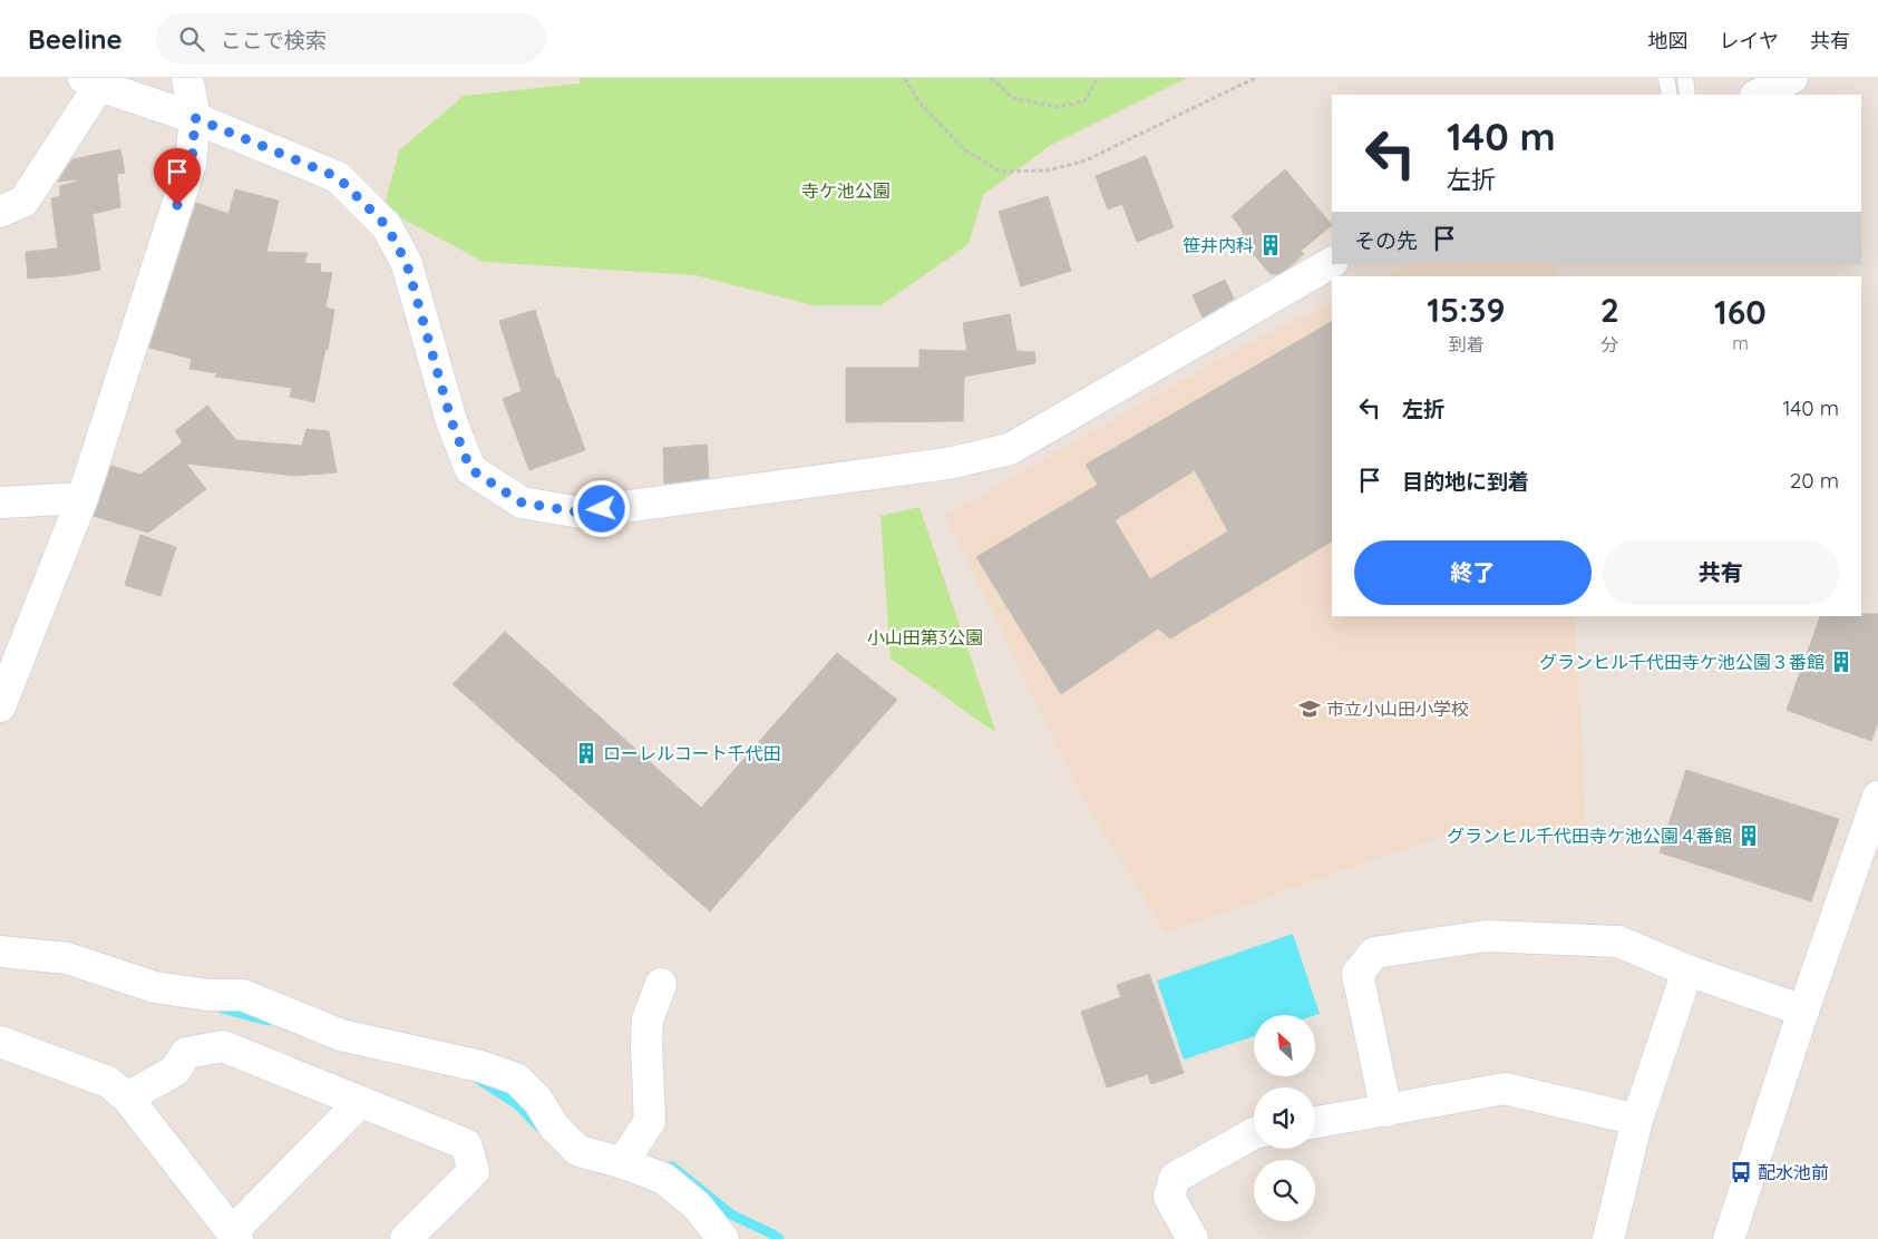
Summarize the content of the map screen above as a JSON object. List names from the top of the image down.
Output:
{
  "parks": ["寺ケ池公園", "小山田第3公園"],
  "places": {
    "building": [
      "笹井内科",
      "グランヒル千代田寺ケ池公園３番館",
      "ローレルコート千代田",
      "グランヒル千代田寺ケ池公園４番館"
    ],
    "school or university": ["市立小山田小学校"],
    "bus stop": ["配水池前"]
  },
  "north": "top left",
  "page": {
    "header": "Beeline",
    "search": "ここで検索",
    "nav": ["地図", "レイヤ", "共有"],
    "turn": ["140 m", "左折"],
    "then": "その先",
    "eta": [
      "15:39",
      "到着",
      "2",
      "分",
      "160",
      "m"
    ],
    "list": [
      {
        "name": "左折",
        "value": "140 m"
      },
      {
        "name": "目的地に到着",
        "value": "20 m"
      }
    ],
    "buttons": ["終了", "共有"]
  }
}
